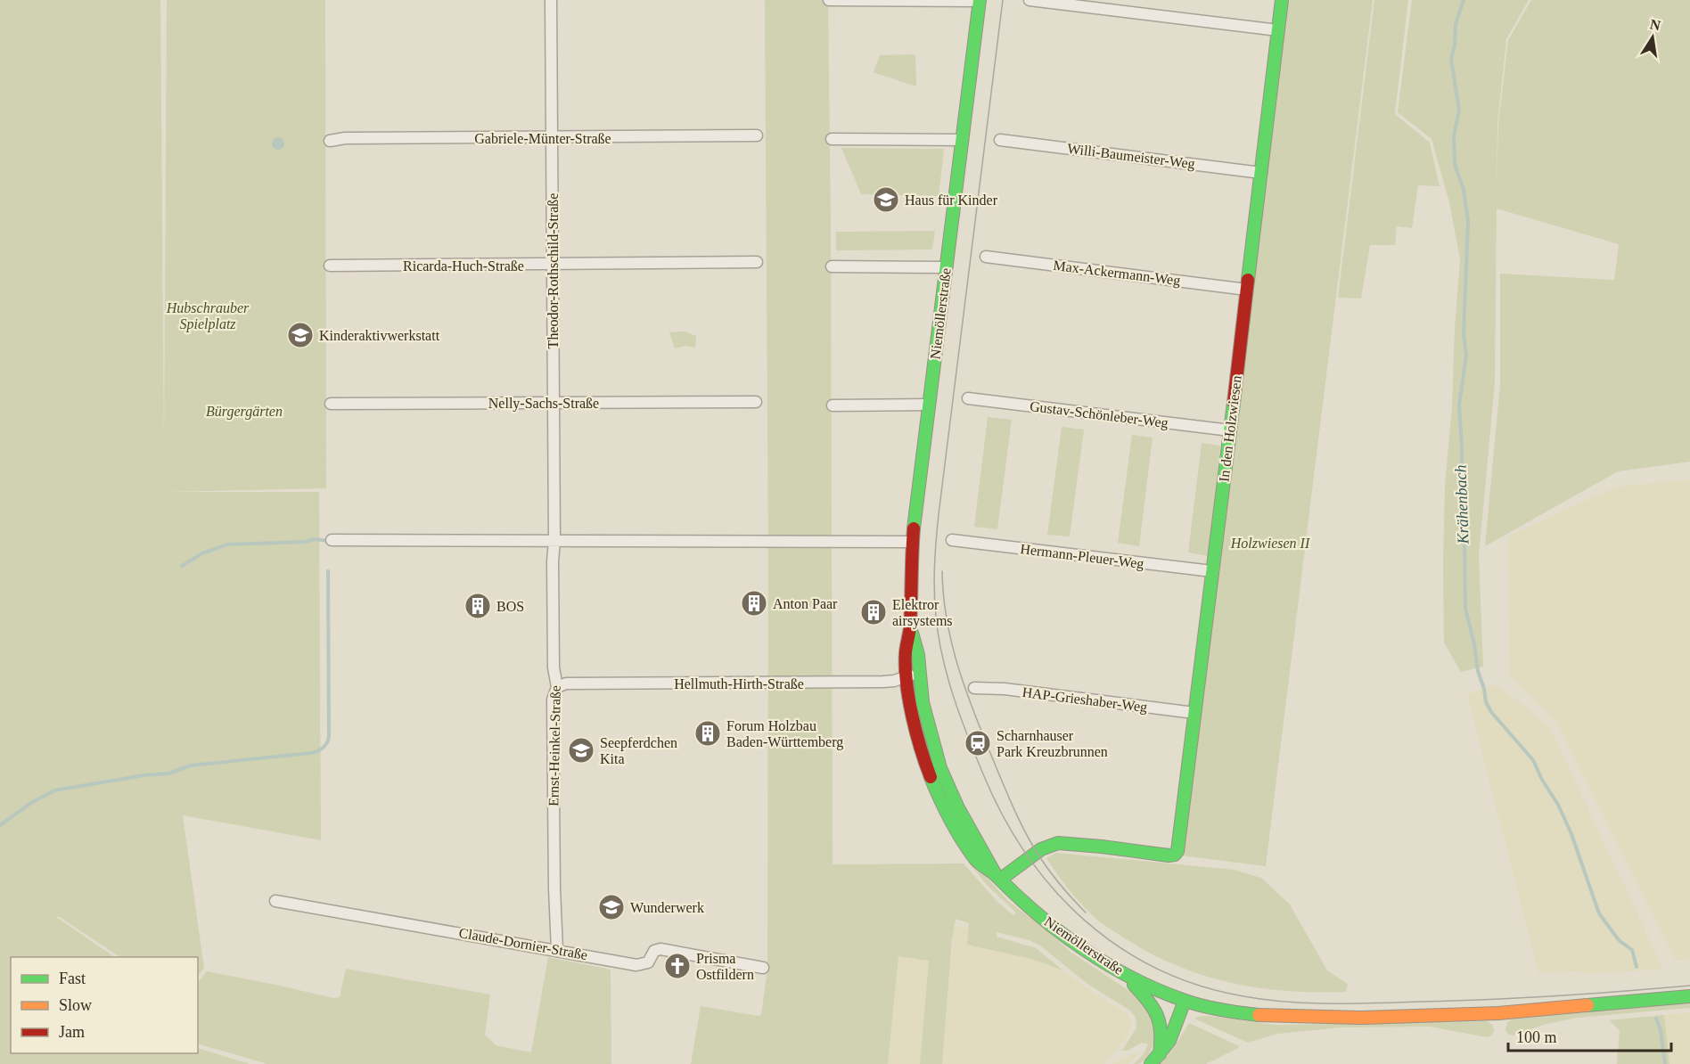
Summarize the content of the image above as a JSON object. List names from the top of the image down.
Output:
{
  "streets": {
    "main road": ["Niemöllerstraße", "In den Holzwiesen"],
    "street": [
      "Gabriele-Münter-Straße",
      "Willi-Baumeister-Weg",
      "Ricarda-Huch-Straße",
      "Theodor-Rothschild-Straße",
      "Max-Ackermann-Weg",
      "Nelly-Sachs-Straße",
      "Gustav-Schönleber-Weg",
      "Hermann-Pleuer-Weg",
      "Hellmuth-Hirth-Straße",
      "HAP-Grieshaber-Weg",
      "Ernst-Heinkel-Straße",
      "Claude-Dornier-Straße"
    ]
  },
  "crossings": [
    ["Gabriele-Münter-Straße", "Theodor-Rothschild-Straße"],
    ["Willi-Baumeister-Weg", "In den Holzwiesen"],
    ["Ricarda-Huch-Straße", "Theodor-Rothschild-Straße"],
    ["Theodor-Rothschild-Straße", "Nelly-Sachs-Straße"],
    ["Theodor-Rothschild-Straße", "Ernst-Heinkel-Straße"],
    ["Max-Ackermann-Weg", "In den Holzwiesen"],
    ["Niemöllerstraße", "In den Holzwiesen"],
    ["Niemöllerstraße", "Hellmuth-Hirth-Straße"],
    ["Gustav-Schönleber-Weg", "In den Holzwiesen"],
    ["In den Holzwiesen", "Hermann-Pleuer-Weg"],
    ["In den Holzwiesen", "HAP-Grieshaber-Weg"],
    ["Hellmuth-Hirth-Straße", "Ernst-Heinkel-Straße"],
    ["Ernst-Heinkel-Straße", "Claude-Dornier-Straße"]
  ],
  "water": ["Krähenbach"],
  "parks": ["Hubschrauber Spielplatz", "Bürgergärten", "Holzwiesen II"],
  "places": {
    "school or university": [
      "Haus für Kinder",
      "Kinderaktivwerkstatt",
      "Seepferdchen Kita",
      "Wunderwerk"
    ],
    "building": [
      "Anton Paar",
      "BOS",
      "Elektror airsystems",
      "Forum Holzbau Baden-Württemberg"
    ],
    "station": ["Scharnhauser Park Kreuzbrunnen"],
    "church": ["Prisma Ostfildern"]
  },
  "legend": ["Fast", "Slow", "Jam"],
  "scale_bar": "100 m",
  "north": "top"
}
